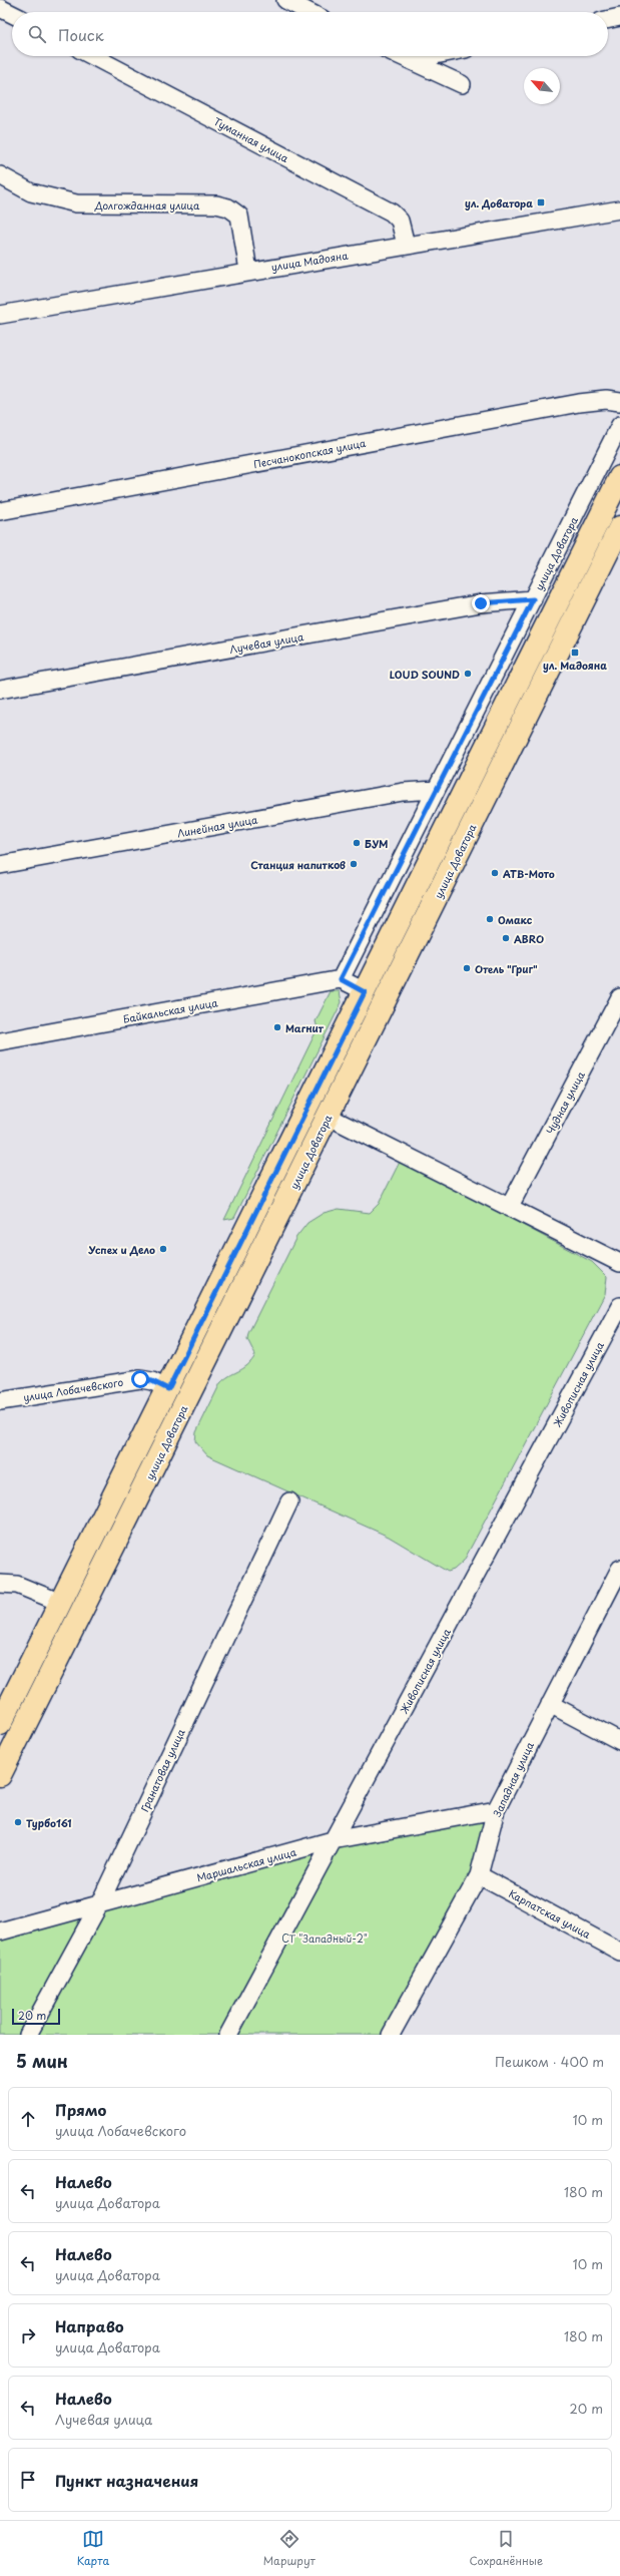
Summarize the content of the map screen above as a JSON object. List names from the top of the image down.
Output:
{
  "streets": {
    "main road": ["улица Доватора"],
    "street": [
      "Туманная улица",
      "Долгожданная улица",
      "улица Мадояна",
      "Песчанокопская улица",
      "Лучевая улица",
      "Линейная улица",
      "Байкальская улица",
      "Чудная улица",
      "Живописная улица",
      "улица Лобачевского",
      "Гранатовая улица",
      "Западная улица",
      "Маршальская улица",
      "Карпатская улица"
    ]
  },
  "crossings": [
    ["Туманная улица", "улица Мадояна"],
    ["Долгожданная улица", "улица Мадояна"],
    ["улица Доватора", "Лучевая улица"],
    ["улица Доватора", "Линейная улица"],
    ["улица Доватора", "Байкальская улица"],
    ["Живописная улица", "Маршальская улица"],
    ["Гранатовая улица", "Маршальская улица"],
    ["Западная улица", "Маршальская улица"],
    ["Западная улица", "Карпатская улица"]
  ],
  "parks": ["СТ \"Западный-2\""],
  "places": {
    "transit": ["ул. Доватора", "ул. Мадояна"],
    "other": [
      "LOUD SOUND",
      "БУМ",
      "Станция напитков",
      "АТВ-Мото",
      "Омакс",
      "ABRO",
      "Отель \"Григ\"",
      "Магнит",
      "Успех и Дело",
      "Турбо161"
    ]
  },
  "scale_bar": "20 m",
  "north": "top left",
  "page": {
    "search": "Поиск",
    "scale": "20 m",
    "heading": ["5 мин", "Пешком · 400 m"],
    "list": [
      ["Прямо", "улица Лобачевского", "10 m"],
      ["Налево", "улица Доватора", "180 m"],
      ["Налево", "улица Доватора", "10 m"],
      ["Направо", "улица Доватора", "180 m"],
      ["Налево", "Лучевая улица", "20 m"],
      "Пункт назначения"
    ],
    "nav": ["Карта", "Маршрут", "Сохранённые"]
  }
}
